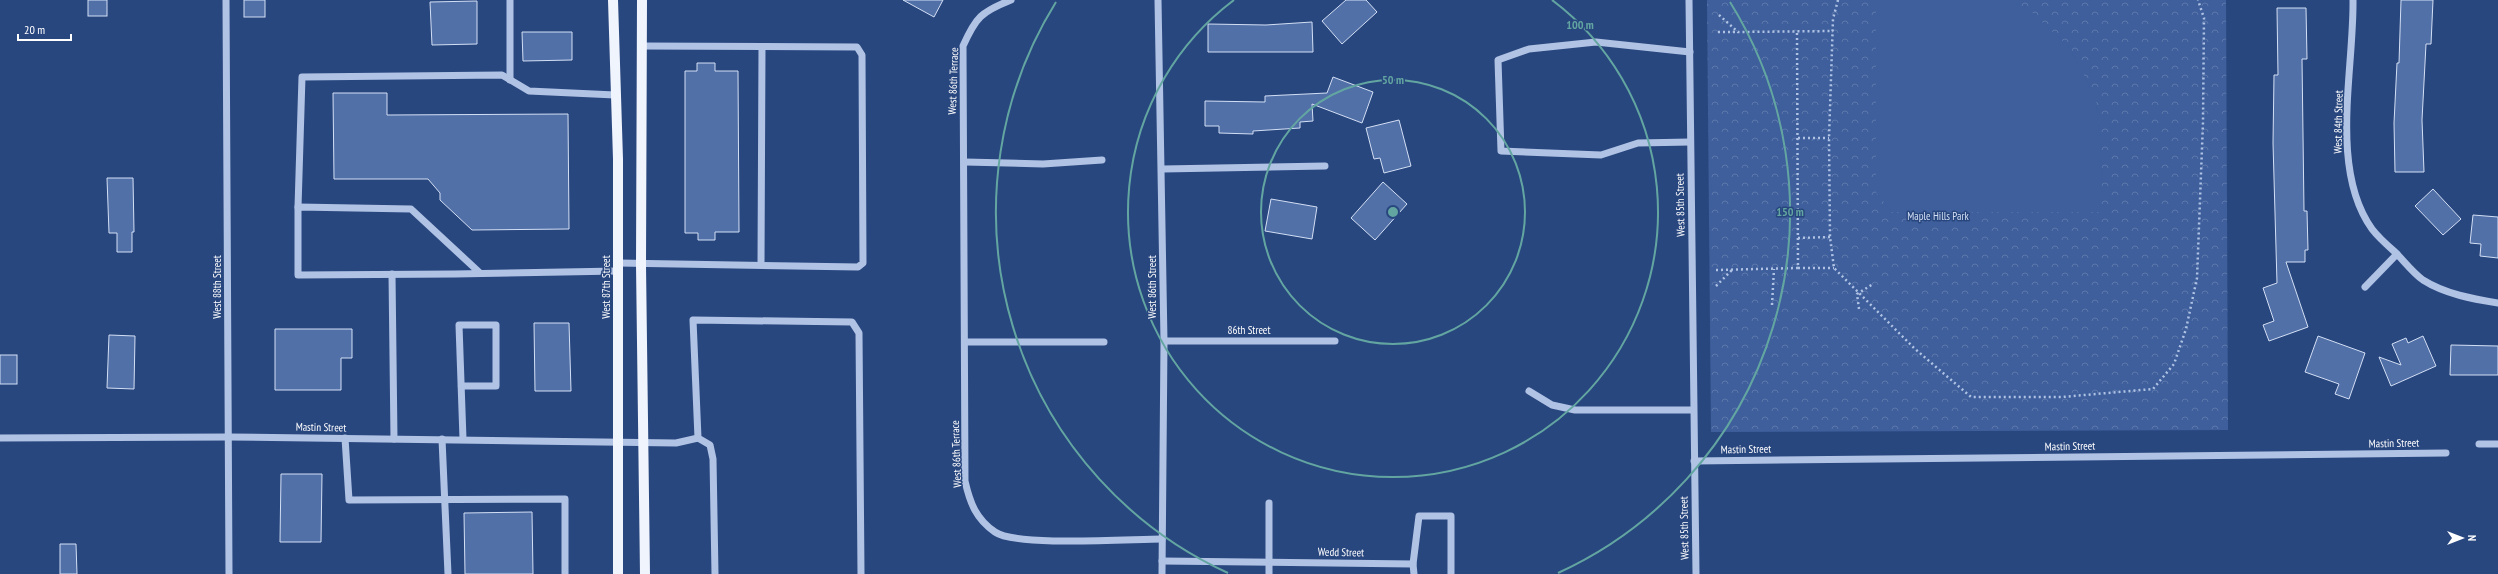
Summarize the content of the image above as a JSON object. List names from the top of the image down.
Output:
{
  "streets": {
    "main road": ["West 87th Street"],
    "street": [
      "West 86th Terrace",
      "West 84th Street",
      "West 85th Street",
      "West 88th Street",
      "West 86th Street",
      "86th Street",
      "Mastin Street",
      "Wedd Street"
    ]
  },
  "crossings": [
    ["West 86th Terrace", "West 86th Street"],
    ["West 85th Street", "Mastin Street"],
    ["West 88th Street", "Mastin Street"],
    ["West 87th Street", "Mastin Street"],
    ["West 86th Street", "86th Street"],
    ["West 86th Street", "Wedd Street"]
  ],
  "parks": ["Maple Hills Park"],
  "scale_bar": "20 m",
  "north": "right",
  "rings": ["100 m", "50 m", "150 m"]
}
